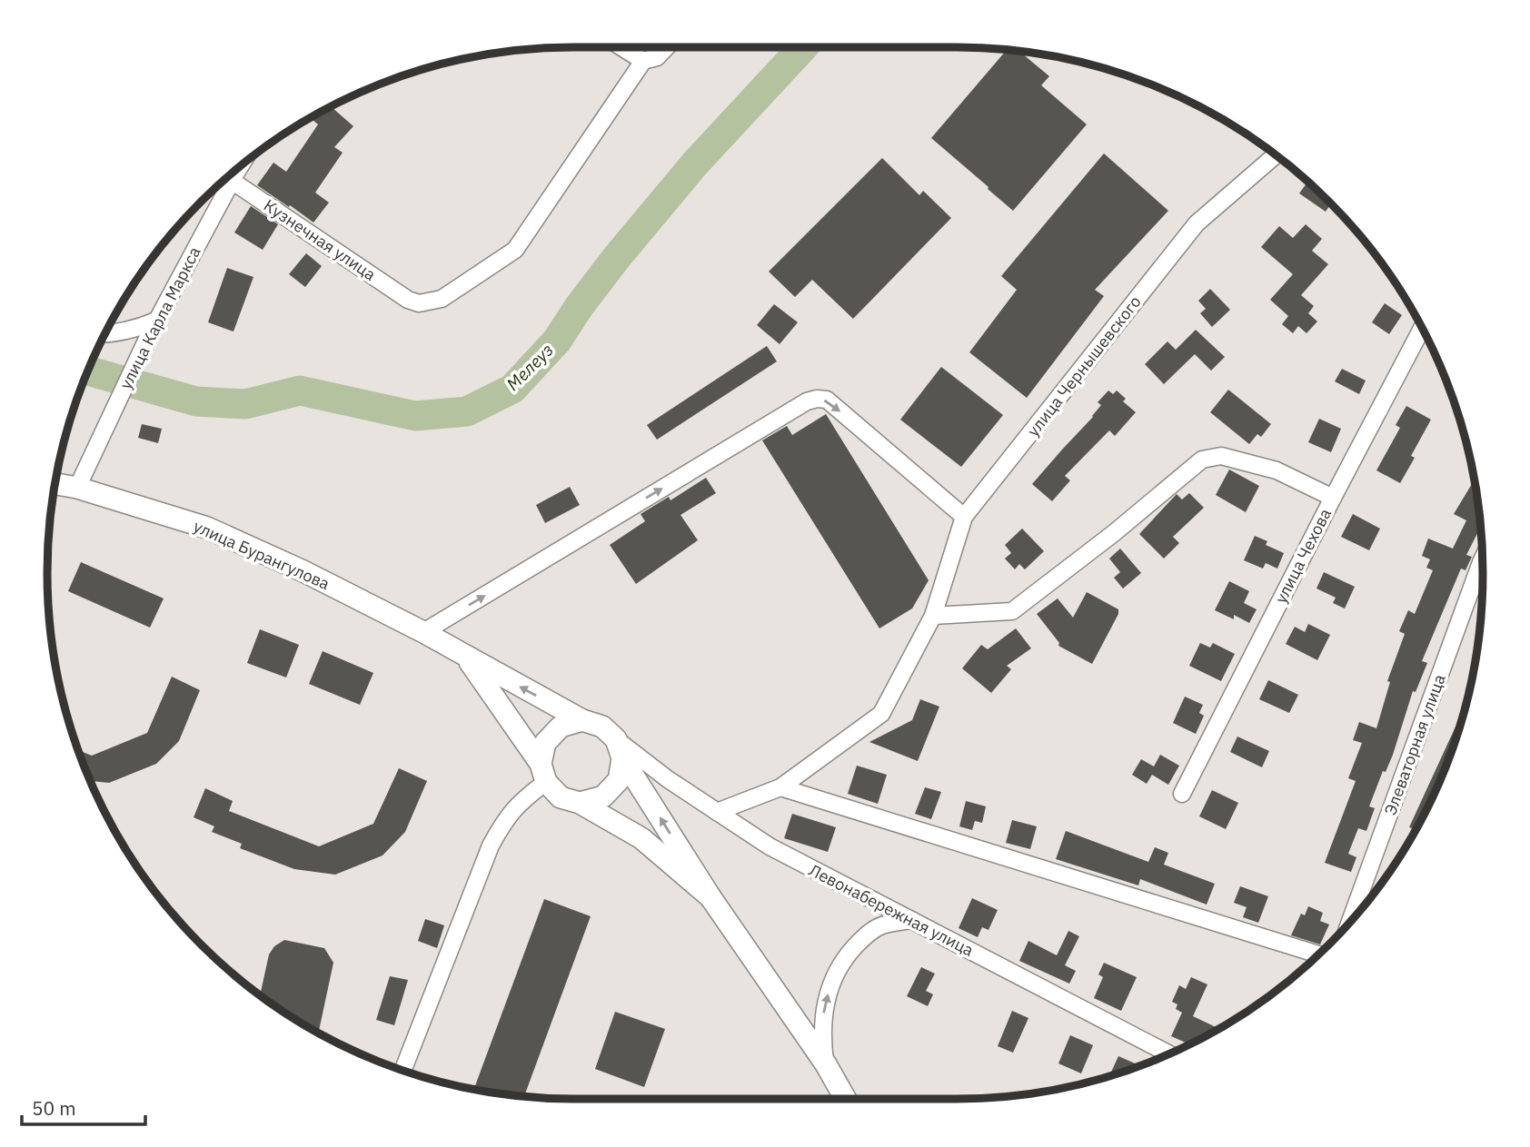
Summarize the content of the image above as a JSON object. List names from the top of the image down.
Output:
{
  "streets": {
    "main road": ["улица Бурангулова"],
    "street": [
      "Кузнечная улица",
      "улица Карла Маркса",
      "улица Чернышевского",
      "улица Чехова",
      "Элеваторная улица",
      "Левонабережная улица"
    ]
  },
  "crossings": [
    ["Кузнечная улица", "улица Карла Маркса"],
    ["улица Карла Маркса", "улица Бурангулова"],
    ["улица Чернышевского", "Левонабережная улица"],
    ["улица Бурангулова", "Левонабережная улица"]
  ],
  "water": ["Мелеуз"],
  "scale_bar": "50 m"
}
